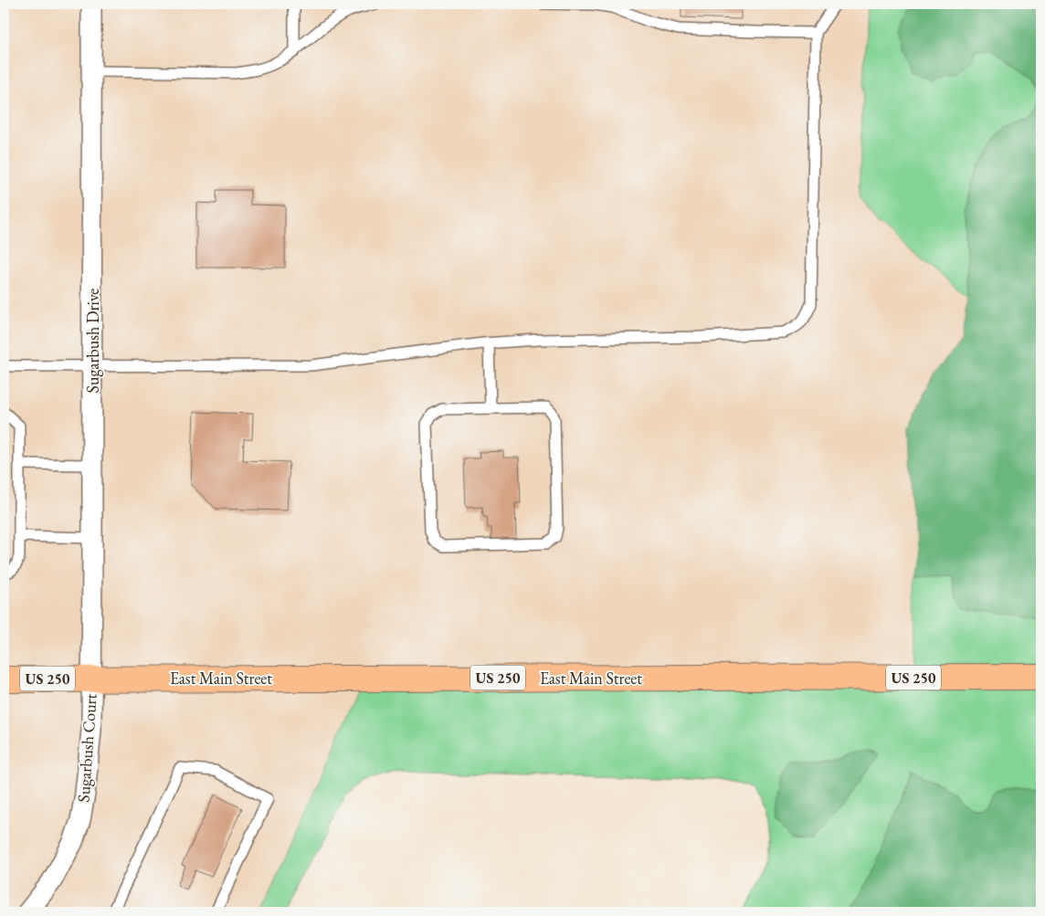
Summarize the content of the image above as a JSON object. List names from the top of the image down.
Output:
{
  "streets": {
    "highway": ["East Main Street", "US 250"],
    "street": ["Sugarbush Drive", "Sugarbush Court"]
  },
  "crossings": [
    ["Sugarbush Drive", "East Main Street"],
    ["Sugarbush Drive", "Sugarbush Court"],
    ["East Main Street", "Sugarbush Court"]
  ]
}
